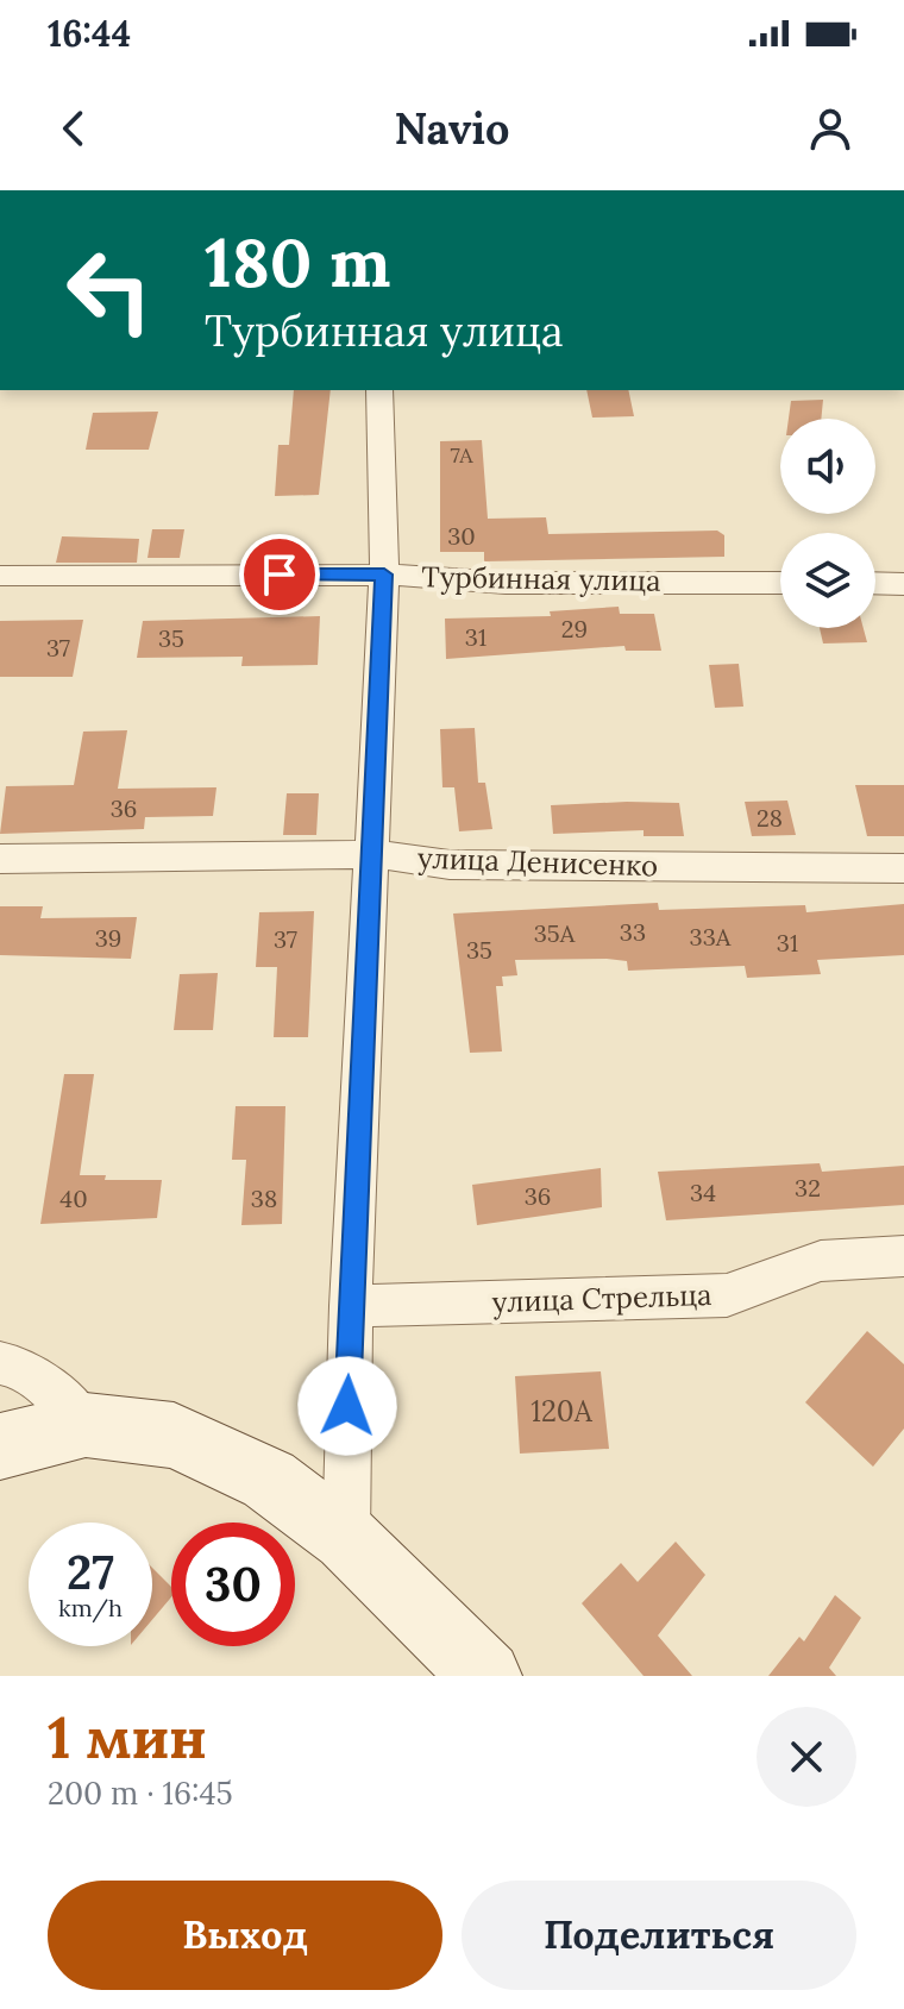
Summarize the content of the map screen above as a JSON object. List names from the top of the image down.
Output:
{
  "streets": {
    "street": ["Турбинная улица", "улица Денисенко", "улица Стрельца"]
  },
  "house_numbers": [
    "7А",
    "30",
    "29",
    "31",
    "35",
    "37",
    "36",
    "28",
    "33",
    "35А",
    "33А",
    "39",
    "37",
    "31",
    "35",
    "32",
    "34",
    "36",
    "40",
    "38",
    "120А"
  ],
  "page": {
    "status": "16:44",
    "header": "Navio",
    "turn": ["180 m", "Турбинная улица"],
    "speed": "27 km/h",
    "limit": "30",
    "heading": ["1 мин", "200 m · 16:45"],
    "buttons": ["Выход", "Поделиться"]
  }
}
